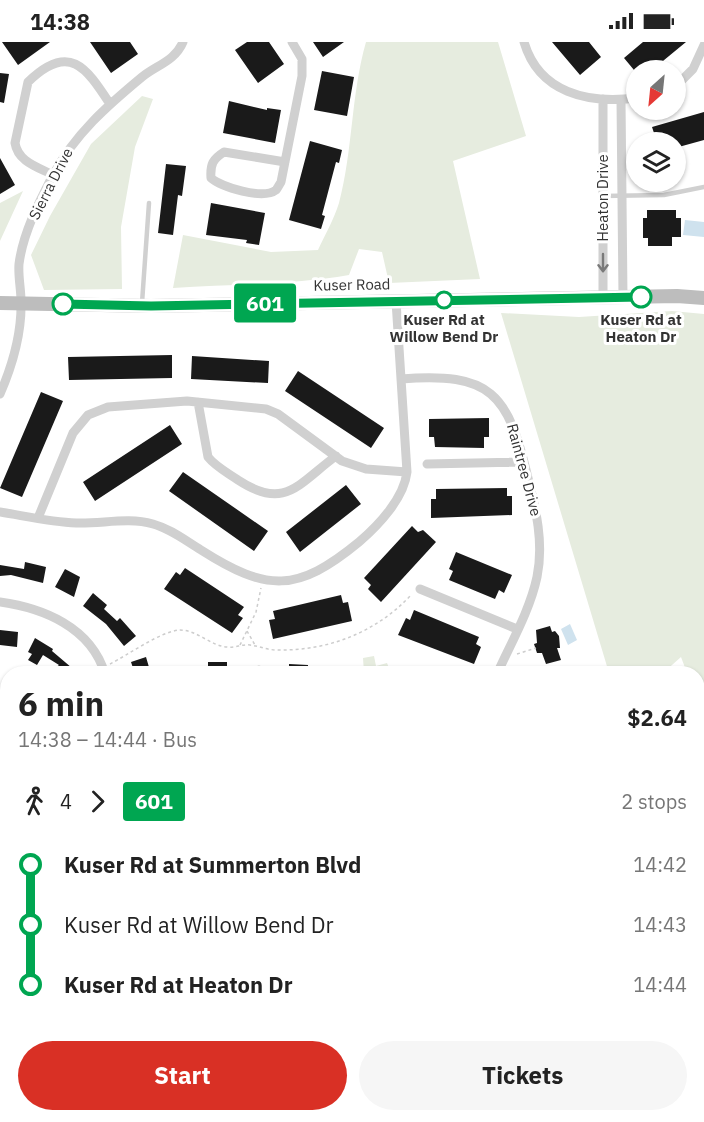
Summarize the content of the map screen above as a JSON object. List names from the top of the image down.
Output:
{
  "streets": {
    "street": [
      "Sierra Drive",
      "Heaton Drive",
      "Kuser Road",
      "Raintree Drive"
    ]
  },
  "crossings": [
    ["Sierra Drive", "Kuser Road"],
    ["Heaton Drive", "Kuser Road"]
  ],
  "places": ["Kuser Rd at Heaton Dr", "Kuser Rd at Willow Bend Dr"],
  "lines": ["bus line 601"],
  "north": "bottom left",
  "page": {
    "status": "14:38",
    "on_map": "601",
    "heading": ["6 min", "14:38 – 14:44 · Bus", "$2.64"],
    "legs": ["4", "601", "2 stops"],
    "list": [
      {
        "name": "Kuser Rd at Summerton Blvd",
        "value": "14:42"
      },
      {
        "name": "Kuser Rd at Willow Bend Dr",
        "value": "14:43"
      },
      {
        "name": "Kuser Rd at Heaton Dr",
        "value": "14:44"
      }
    ],
    "buttons": ["Start", "Tickets"]
  }
}
